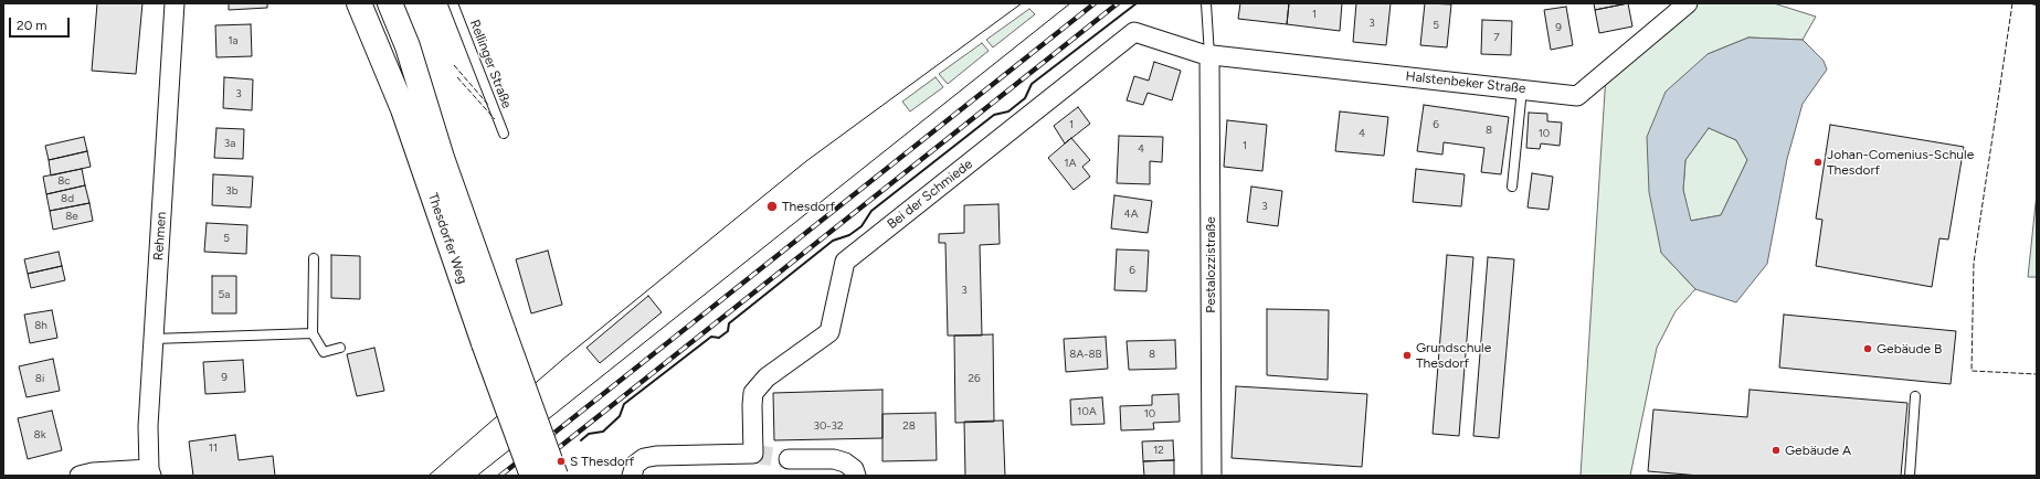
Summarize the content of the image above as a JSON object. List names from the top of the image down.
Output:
{
  "streets": {
    "street": [
      "Halstenbeker Straße",
      "Bei der Schmiede",
      "Rehmen",
      "Thesdorfer Weg",
      "Pestalozzistraße"
    ],
    "lane": ["Rellinger Straße"]
  },
  "crossings": [
    ["Halstenbeker Straße", "Bei der Schmiede"],
    ["Halstenbeker Straße", "Pestalozzistraße"],
    ["Bei der Schmiede", "Pestalozzistraße"]
  ],
  "places": [
    "Johan-Comenius-Schule Thesdorf",
    "Thesdorf",
    "Gebäude B",
    "Grundschule Thesdorf",
    "Gebäude A",
    "S Thesdorf"
  ],
  "house_numbers": [
    "1",
    "3",
    "5",
    "9",
    "7",
    "1a",
    "3",
    "1",
    "6",
    "8",
    "4",
    "10",
    "3a",
    "1",
    "4",
    "1A",
    "8c",
    "3b",
    "8d",
    "3",
    "4A",
    "8e",
    "5",
    "6",
    "3",
    "5a",
    "8h",
    "8A-8B",
    "8",
    "9",
    "8i",
    "26",
    "10A",
    "10",
    "30-32",
    "28",
    "8k",
    "11",
    "12"
  ],
  "scale_bar": "20 m"
}
